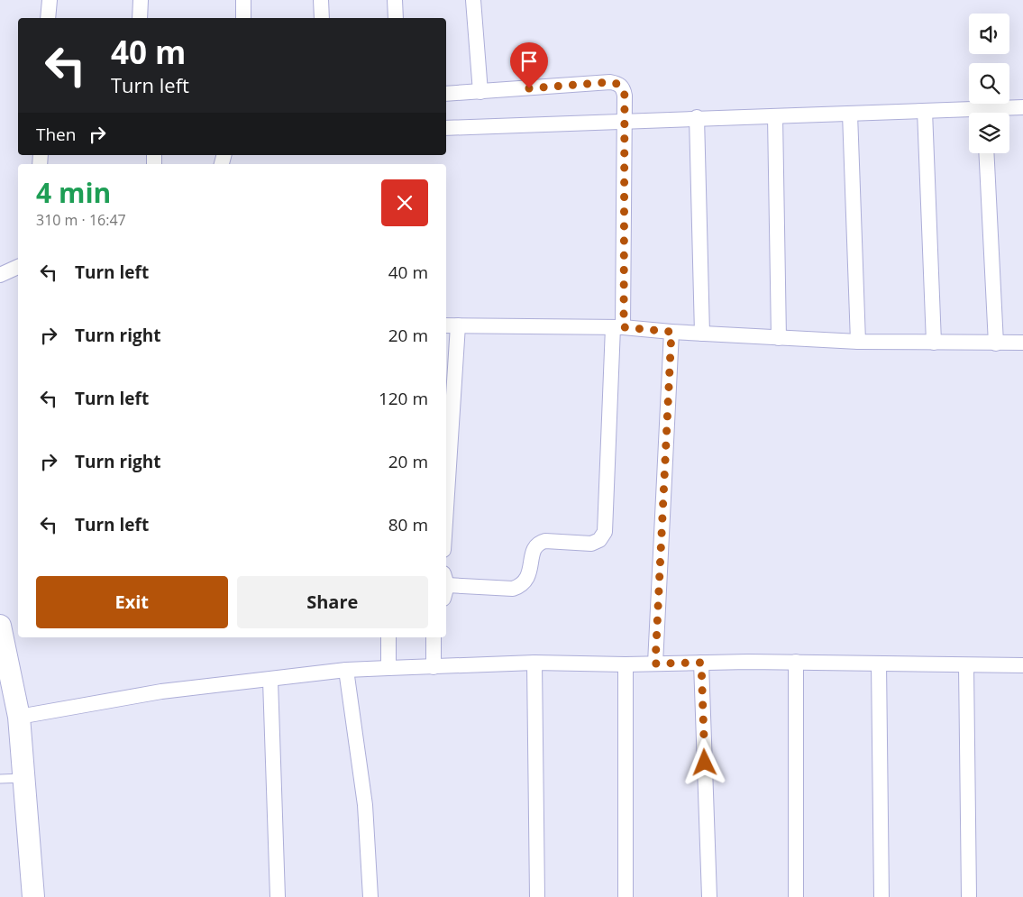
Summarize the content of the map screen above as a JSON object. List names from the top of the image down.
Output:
{
  "page": {
    "turn": ["40 m", "Turn left"],
    "then": "Then",
    "heading": ["4 min", "310 m · 16:47"],
    "list": [
      {
        "name": "Turn left",
        "value": "40 m"
      },
      {
        "name": "Turn right",
        "value": "20 m"
      },
      {
        "name": "Turn left",
        "value": "120 m"
      },
      {
        "name": "Turn right",
        "value": "20 m"
      },
      {
        "name": "Turn left",
        "value": "80 m"
      }
    ],
    "buttons": ["Exit", "Share"]
  }
}
